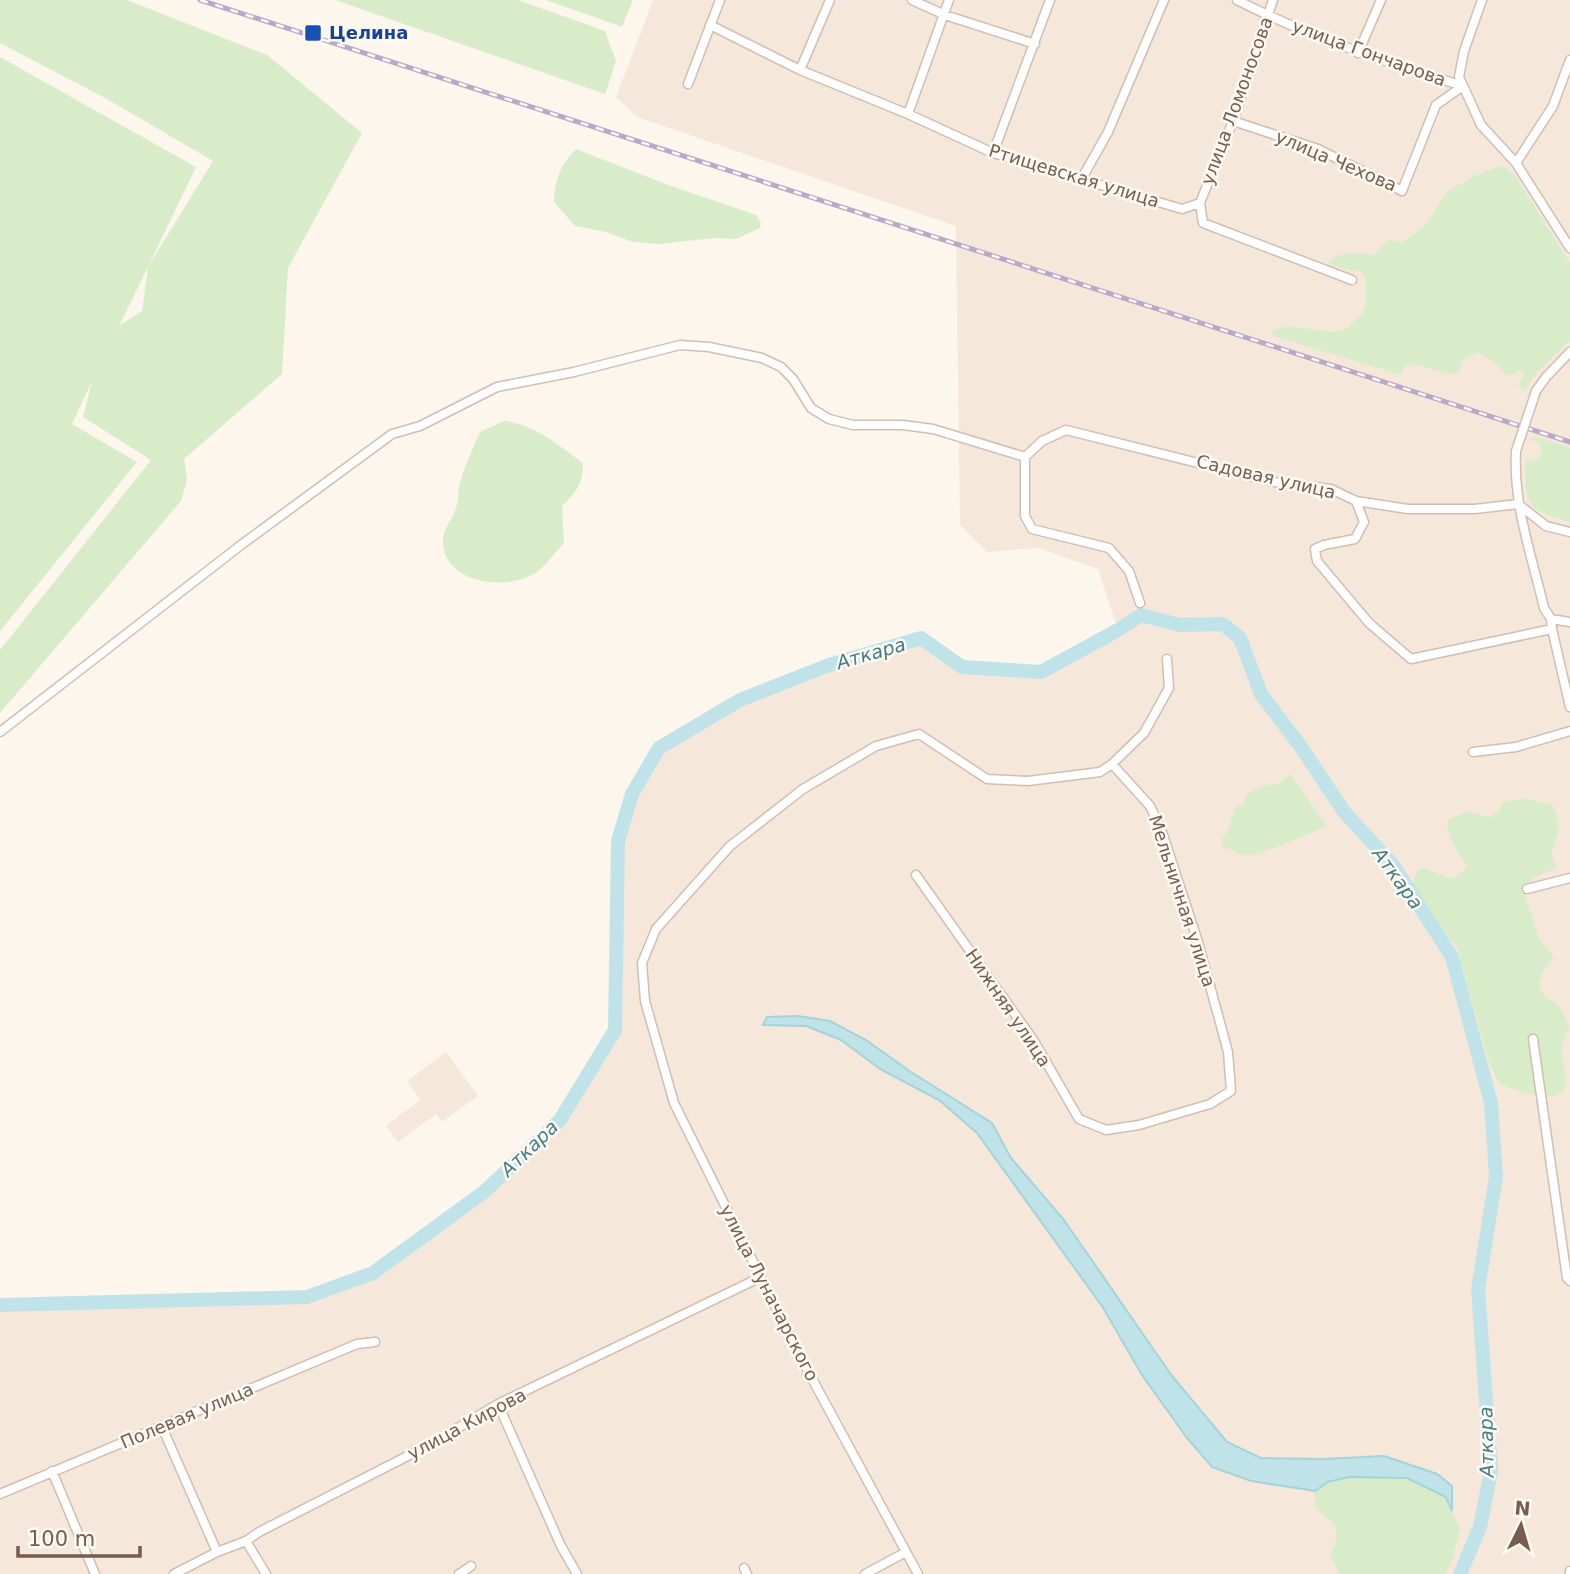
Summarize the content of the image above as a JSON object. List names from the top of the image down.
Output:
{
  "streets": {
    "street": [
      "улица Гончарова",
      "улица Ломоносова",
      "улица Чехова",
      "Ртищевская улица",
      "Садовая улица",
      "Мельничная улица",
      "Нижняя улица",
      "улица Луначарского",
      "Полевая улица",
      "улица Кирова"
    ]
  },
  "crossings": [
    ["улица Гончарова", "улица Ломоносова"],
    ["улица Гончарова", "улица Чехова"],
    ["улица Ломоносова", "улица Чехова"],
    ["улица Ломоносова", "Ртищевская улица"],
    ["Мельничная улица", "Нижняя улица"],
    ["Мельничная улица", "улица Луначарского"],
    ["улица Луначарского", "улица Кирова"]
  ],
  "water": ["Аткара"],
  "places": {
    "transit": ["Целина"]
  },
  "scale_bar": "100 m",
  "north": "top"
}
